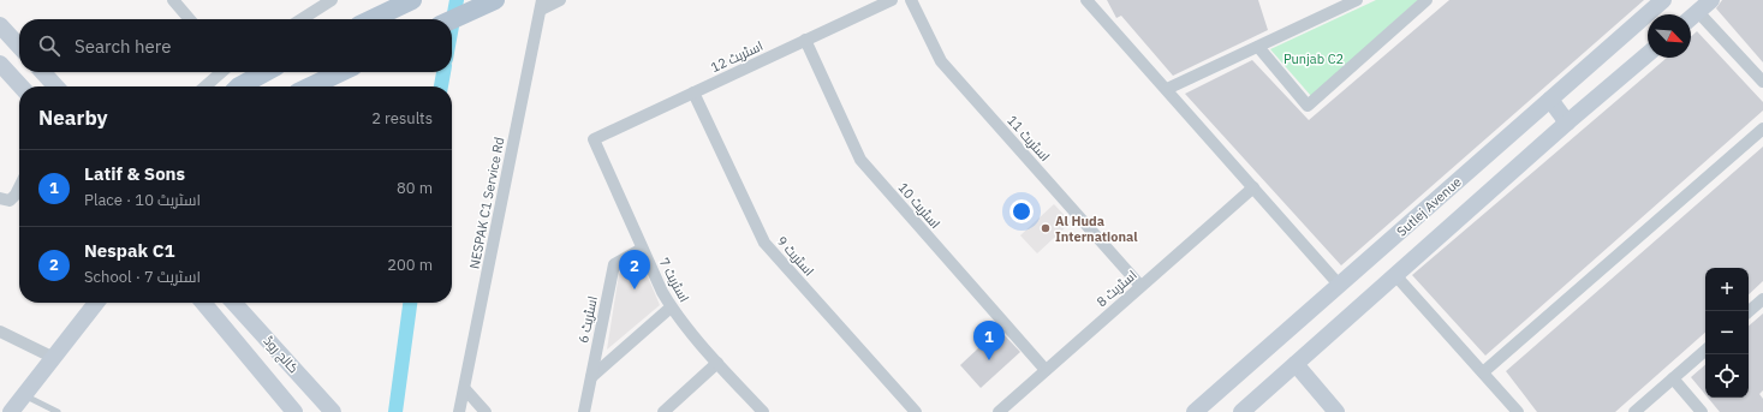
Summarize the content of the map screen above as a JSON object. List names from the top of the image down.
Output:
{
  "streets": {
    "street": [
      "اسٹریٹ 12",
      "اسٹریٹ 11",
      "NESPAK C1 Service Rd",
      "اسٹریٹ 10",
      "Sutlej Avenue",
      "اسٹریٹ 9",
      "اسٹریٹ 7",
      "اسٹریٹ 8",
      "اسٹریٹ 6",
      "کالج روڈ"
    ]
  },
  "crossings": [
    ["اسٹریٹ 12", "اسٹریٹ 10"],
    ["اسٹریٹ 12", "اسٹریٹ 9"],
    ["اسٹریٹ 12", "اسٹریٹ 7"],
    ["اسٹریٹ 11", "اسٹریٹ 8"],
    ["اسٹریٹ 10", "اسٹریٹ 8"],
    ["اسٹریٹ 7", "اسٹریٹ 6"]
  ],
  "parks": ["Punjab C2"],
  "places": ["Al Huda International"],
  "north": "bottom right",
  "page": {
    "search": "Search here",
    "heading": ["Nearby", "2 results"],
    "list": [
      {
        "mark": "1",
        "name": "Latif & Sons",
        "note": "Place · اسٹریٹ 10",
        "value": "80 m"
      },
      {
        "mark": "2",
        "name": "Nespak C1",
        "note": "School · اسٹریٹ 7",
        "value": "200 m"
      }
    ],
    "pins": ["2", "1"],
    "map_buttons": ["+", "−"]
  }
}
